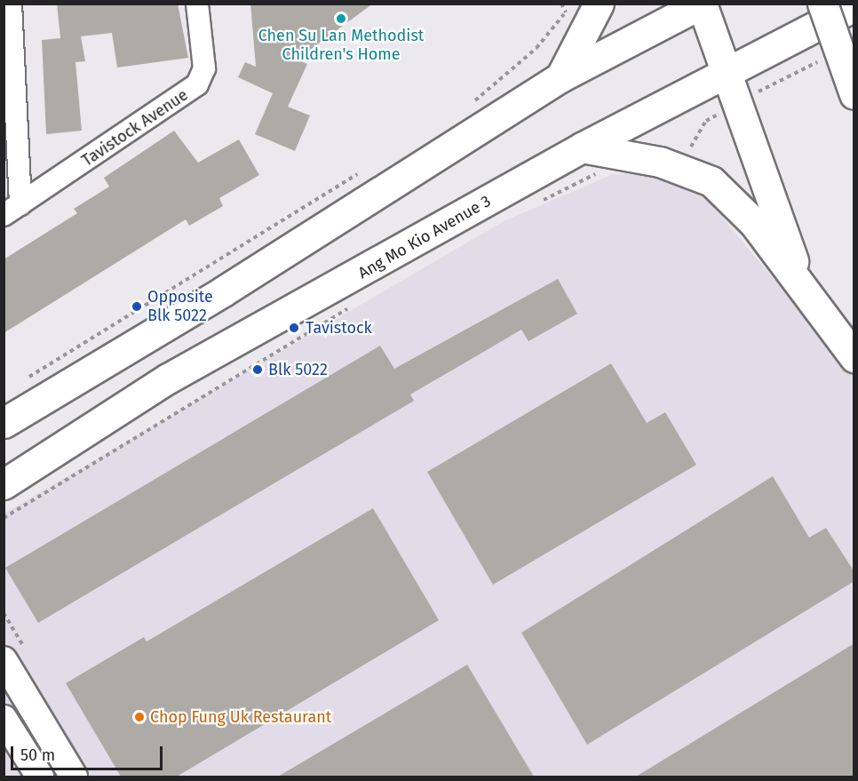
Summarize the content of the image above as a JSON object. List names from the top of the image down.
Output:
{
  "streets": {
    "highway": ["Ang Mo Kio Avenue 3"],
    "street": ["Tavistock Avenue"]
  },
  "places": [
    "Chen Su Lan Methodist Children's Home",
    "Opposite Blk 5022",
    "Tavistock",
    "Blk 5022",
    "Chop Fung Uk Restaurant"
  ],
  "scale_bar": "50 m"
}
